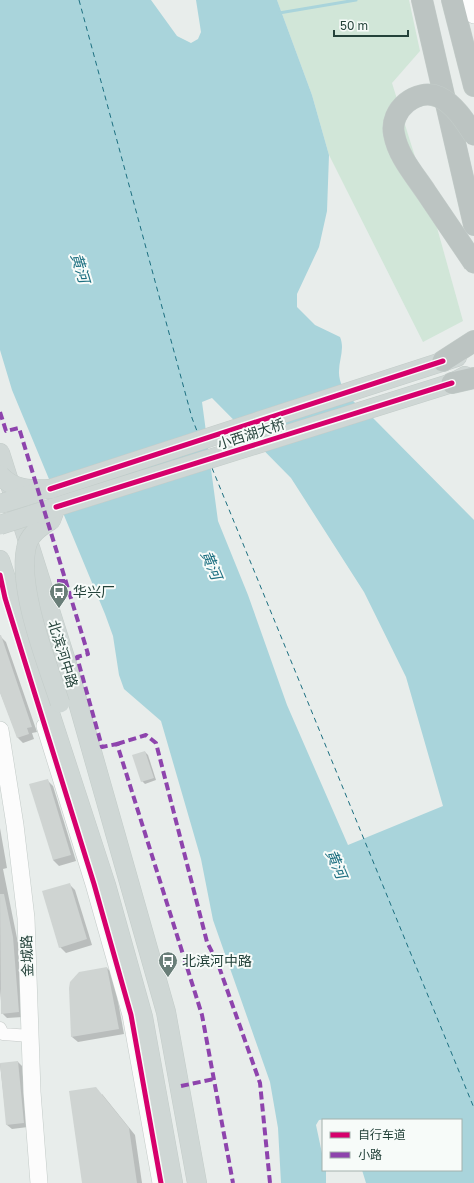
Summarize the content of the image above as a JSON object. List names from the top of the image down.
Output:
{
  "streets": {
    "main road": ["小西湖大桥", "北滨河中路"],
    "street": ["金城路"]
  },
  "water": ["黄河"],
  "places": {
    "bus stop": ["华兴厂", "北滨河中路"]
  },
  "legend": ["自行车道", "小路"],
  "scale_bar": "50 m"
}
